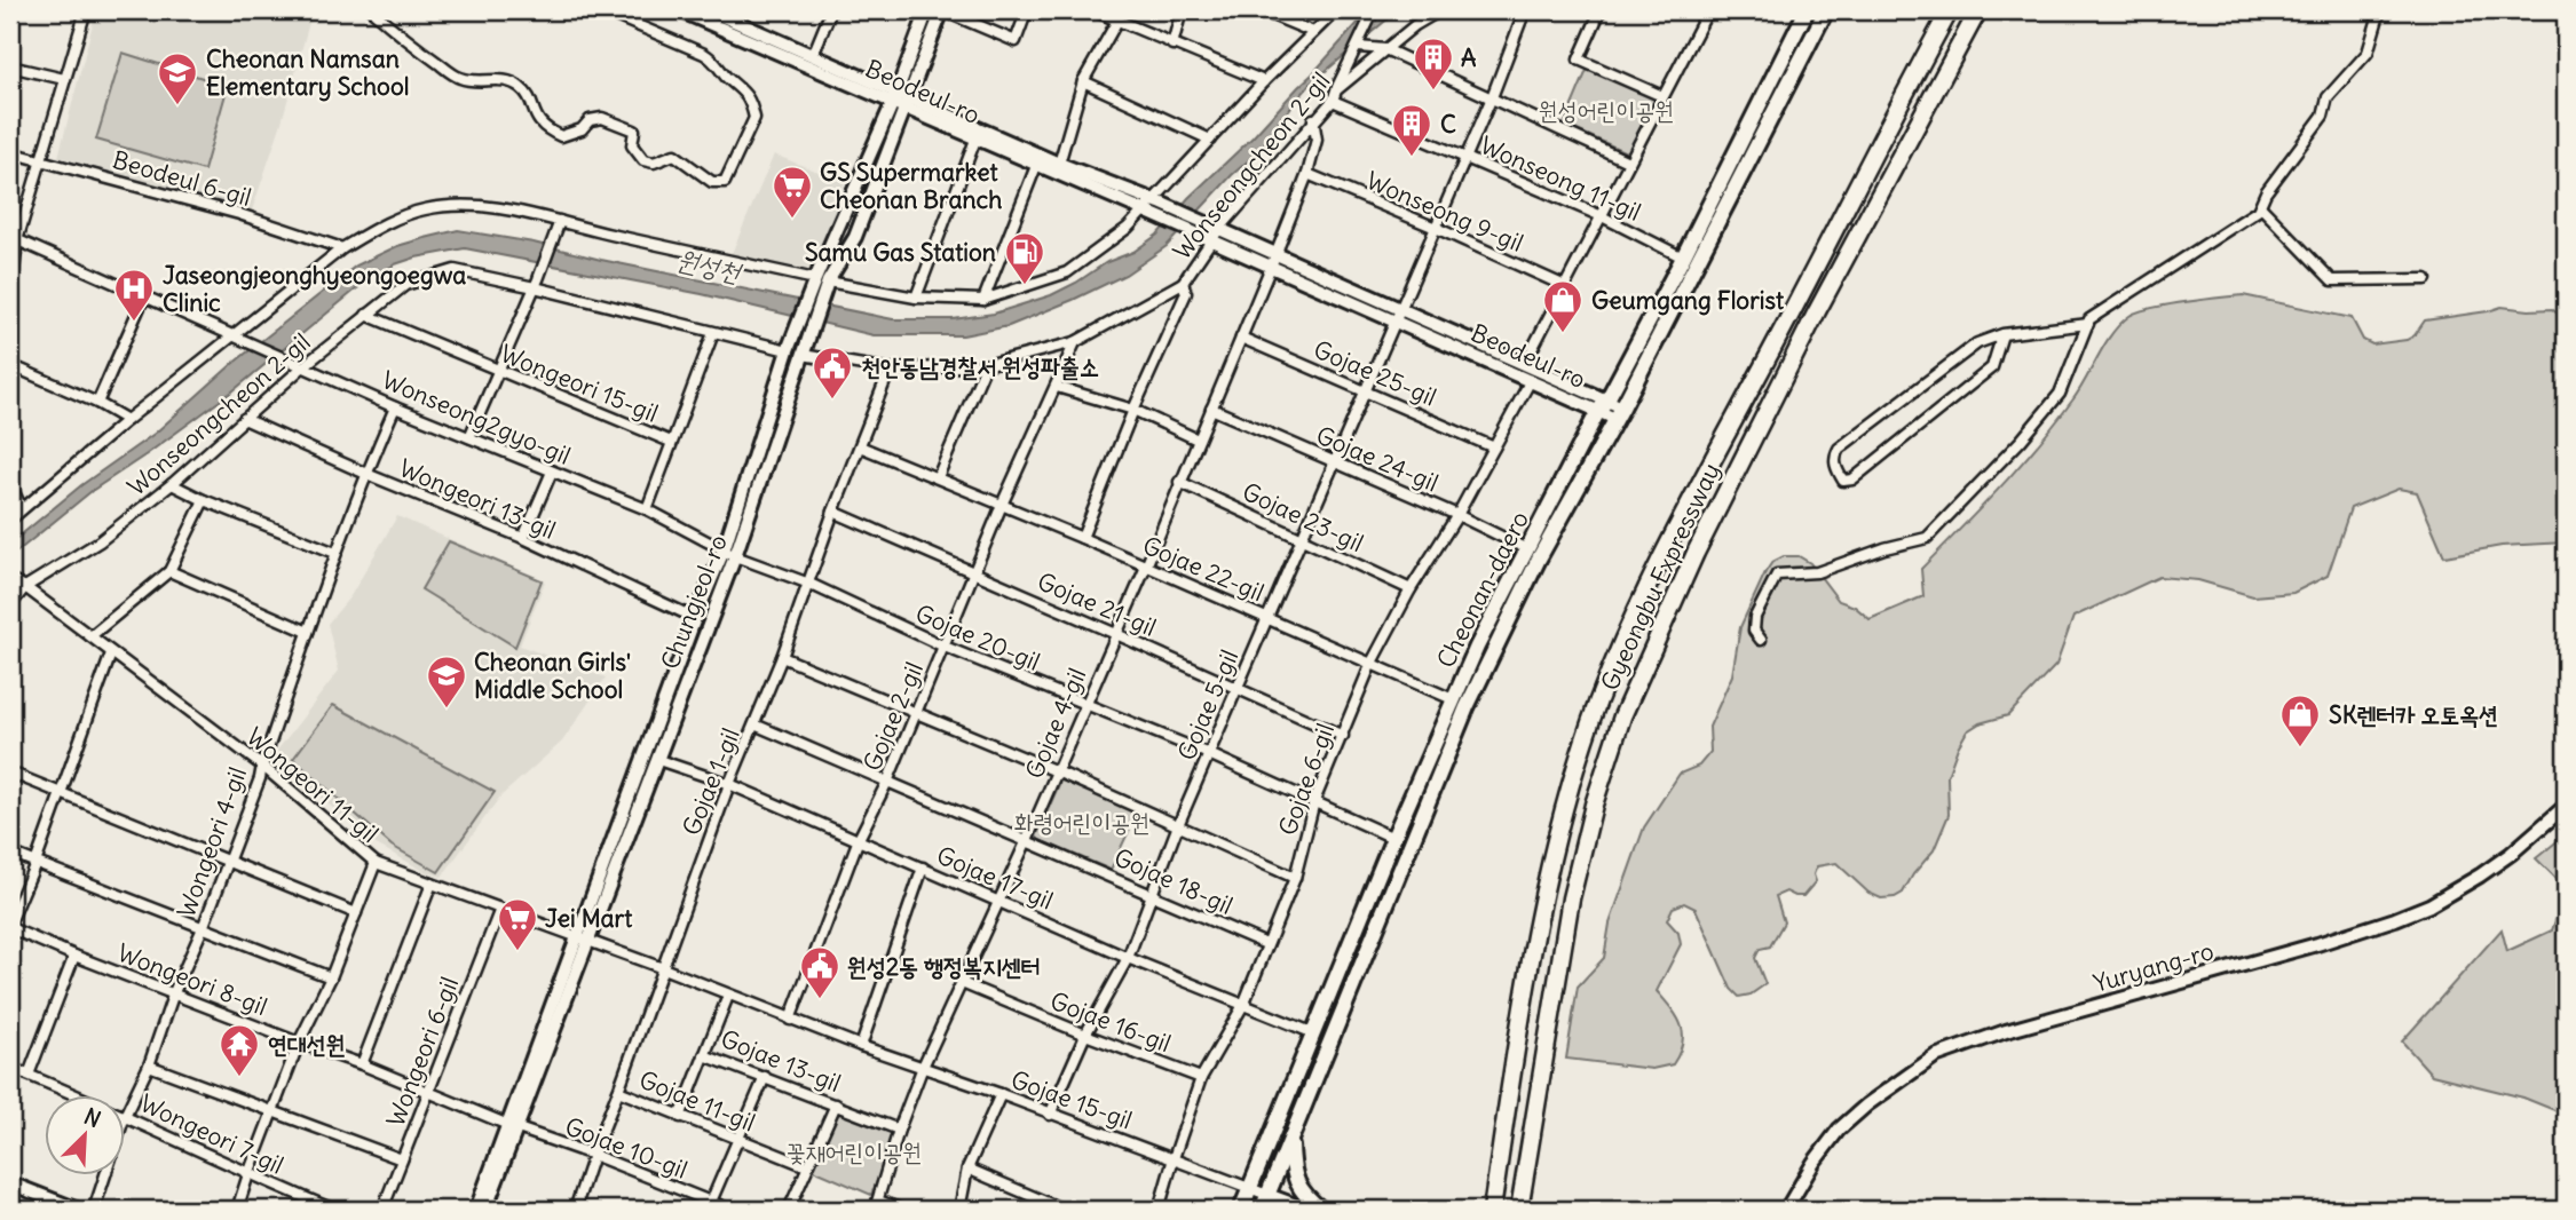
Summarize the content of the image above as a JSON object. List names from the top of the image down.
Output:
{
  "streets": {
    "highway": ["Gyeongbu Expressway"],
    "main road": ["Cheonan-daero"],
    "street": [
      "Beodeul-ro",
      "Wonseongcheon 2-gil",
      "Beodeul 6-gil",
      "Wonseong 11-gil",
      "Wonseong 9-gil",
      "Gojae 25-gil",
      "Wongeori 15-gil",
      "Wonseong2gyo-gil",
      "Gojae 24-gil",
      "Wongeori 13-gil",
      "Gojae 23-gil",
      "Gojae 22-gil",
      "Chungjeol-ro",
      "Gojae 21-gil",
      "Gojae 20-gil",
      "Gojae 5-gil",
      "Gojae 2-gil",
      "Gojae 4-gil",
      "Gojae 6-gil",
      "Gojae 1-gil",
      "Wongeori 11-gil",
      "Wongeori 4-gil",
      "Gojae 17-gil",
      "Gojae 18-gil",
      "Yuryang-ro",
      "Wongeori 8-gil",
      "Gojae 16-gil",
      "Wongeori 6-gil",
      "Gojae 13-gil",
      "Gojae 15-gil",
      "Gojae 11-gil",
      "Wongeori 7-gil",
      "Gojae 10-gil"
    ]
  },
  "crossings": [
    ["Beodeul-ro", "Wonseongcheon 2-gil"],
    ["Beodeul-ro", "Cheonan-daero"],
    ["Beodeul-ro", "Chungjeol-ro"],
    ["Beodeul-ro", "Gojae 5-gil"],
    ["Beodeul-ro", "Gojae 4-gil"],
    ["Beodeul-ro", "Gojae 6-gil"],
    ["Wonseongcheon 2-gil", "Wonseong 11-gil"],
    ["Wonseongcheon 2-gil", "Wongeori 15-gil"],
    ["Wonseongcheon 2-gil", "Wonseong2gyo-gil"],
    ["Wonseongcheon 2-gil", "Wongeori 13-gil"],
    ["Wonseongcheon 2-gil", "Chungjeol-ro"],
    ["Wonseongcheon 2-gil", "Gojae 2-gil"],
    ["Wonseongcheon 2-gil", "Gojae 4-gil"],
    ["Wonseongcheon 2-gil", "Gojae 1-gil"],
    ["Wonseongcheon 2-gil", "Wongeori 11-gil"],
    ["Wonseong 11-gil", "Cheonan-daero"],
    ["Wonseong 11-gil", "Gojae 5-gil"],
    ["Wonseong 9-gil", "Gojae 5-gil"],
    ["Wonseong 9-gil", "Gojae 4-gil"],
    ["Gojae 25-gil", "Gojae 5-gil"],
    ["Gojae 25-gil", "Gojae 4-gil"],
    ["Gojae 25-gil", "Gojae 6-gil"],
    ["Wonseong2gyo-gil", "Chungjeol-ro"],
    ["Wonseong2gyo-gil", "Gojae 20-gil"],
    ["Wonseong2gyo-gil", "Wongeori 4-gil"],
    ["Gojae 24-gil", "Cheonan-daero"],
    ["Gojae 24-gil", "Gojae 5-gil"],
    ["Gojae 24-gil", "Gojae 4-gil"],
    ["Gojae 24-gil", "Gojae 6-gil"],
    ["Wongeori 13-gil", "Chungjeol-ro"],
    ["Wongeori 13-gil", "Wongeori 4-gil"],
    ["Gojae 23-gil", "Gojae 5-gil"],
    ["Gojae 23-gil", "Gojae 4-gil"],
    ["Gojae 23-gil", "Gojae 6-gil"],
    ["Gojae 22-gil", "Cheonan-daero"],
    ["Gojae 22-gil", "Gojae 5-gil"],
    ["Gojae 22-gil", "Gojae 2-gil"],
    ["Gojae 22-gil", "Gojae 4-gil"],
    ["Gojae 22-gil", "Gojae 6-gil"],
    ["Gojae 22-gil", "Gojae 1-gil"],
    ["Cheonan-daero", "Gojae 20-gil"],
    ["Cheonan-daero", "Gojae 17-gil"],
    ["Cheonan-daero", "Gojae 15-gil"],
    ["Chungjeol-ro", "Gojae 20-gil"],
    ["Chungjeol-ro", "Wongeori 11-gil"],
    ["Chungjeol-ro", "Gojae 17-gil"],
    ["Chungjeol-ro", "Wongeori 8-gil"],
    ["Chungjeol-ro", "Gojae 15-gil"],
    ["Chungjeol-ro", "Gojae 10-gil"],
    ["Gojae 21-gil", "Gojae 5-gil"],
    ["Gojae 21-gil", "Gojae 2-gil"],
    ["Gojae 21-gil", "Gojae 4-gil"],
    ["Gojae 21-gil", "Gojae 6-gil"],
    ["Gojae 21-gil", "Gojae 1-gil"],
    ["Gojae 20-gil", "Gojae 5-gil"],
    ["Gojae 20-gil", "Gojae 2-gil"],
    ["Gojae 20-gil", "Gojae 4-gil"],
    ["Gojae 20-gil", "Gojae 6-gil"],
    ["Gojae 20-gil", "Gojae 1-gil"],
    ["Gojae 5-gil", "Gojae 17-gil"],
    ["Gojae 5-gil", "Gojae 18-gil"],
    ["Gojae 5-gil", "Gojae 16-gil"],
    ["Gojae 5-gil", "Gojae 15-gil"],
    ["Gojae 2-gil", "Gojae 17-gil"],
    ["Gojae 2-gil", "Gojae 18-gil"],
    ["Gojae 2-gil", "Gojae 15-gil"],
    ["Gojae 4-gil", "Gojae 17-gil"],
    ["Gojae 4-gil", "Gojae 18-gil"],
    ["Gojae 4-gil", "Gojae 16-gil"],
    ["Gojae 4-gil", "Gojae 13-gil"],
    ["Gojae 4-gil", "Gojae 15-gil"],
    ["Gojae 6-gil", "Gojae 17-gil"],
    ["Gojae 6-gil", "Gojae 18-gil"],
    ["Gojae 6-gil", "Gojae 16-gil"],
    ["Gojae 6-gil", "Gojae 15-gil"],
    ["Gojae 1-gil", "Gojae 17-gil"],
    ["Gojae 1-gil", "Gojae 18-gil"],
    ["Gojae 1-gil", "Gojae 15-gil"],
    ["Gojae 1-gil", "Gojae 11-gil"],
    ["Gojae 1-gil", "Gojae 10-gil"],
    ["Wongeori 11-gil", "Wongeori 4-gil"],
    ["Wongeori 11-gil", "Wongeori 6-gil"],
    ["Wongeori 11-gil", "Gojae 15-gil"],
    ["Wongeori 4-gil", "Wongeori 8-gil"],
    ["Wongeori 4-gil", "Wongeori 7-gil"],
    ["Wongeori 8-gil", "Wongeori 6-gil"],
    ["Wongeori 8-gil", "Gojae 10-gil"],
    ["Gojae 13-gil", "Gojae 15-gil"]
  ],
  "water": ["원성천"],
  "parks": ["원성어린이공원", "화령어린이공원", "꽃재어린이공원"],
  "places": {
    "building": ["A", "C"],
    "school or university": ["Cheonan Namsan Elementary School", "Cheonan Girls' Middle School"],
    "supermarket": ["GS Supermarket Cheonan Branch", "Jei Mart"],
    "fuel station": ["Samu Gas Station"],
    "hospital": ["Jaseongjeonghyeongoegwa Clinic"],
    "shop": ["Geumgang Florist", "SK렌터카 오토옥션"],
    "public building": ["천안동남경찰서 원성파출소", "원성2동 행정복지센터"],
    "temple": ["연대선원"]
  },
  "north": "top right"
}
